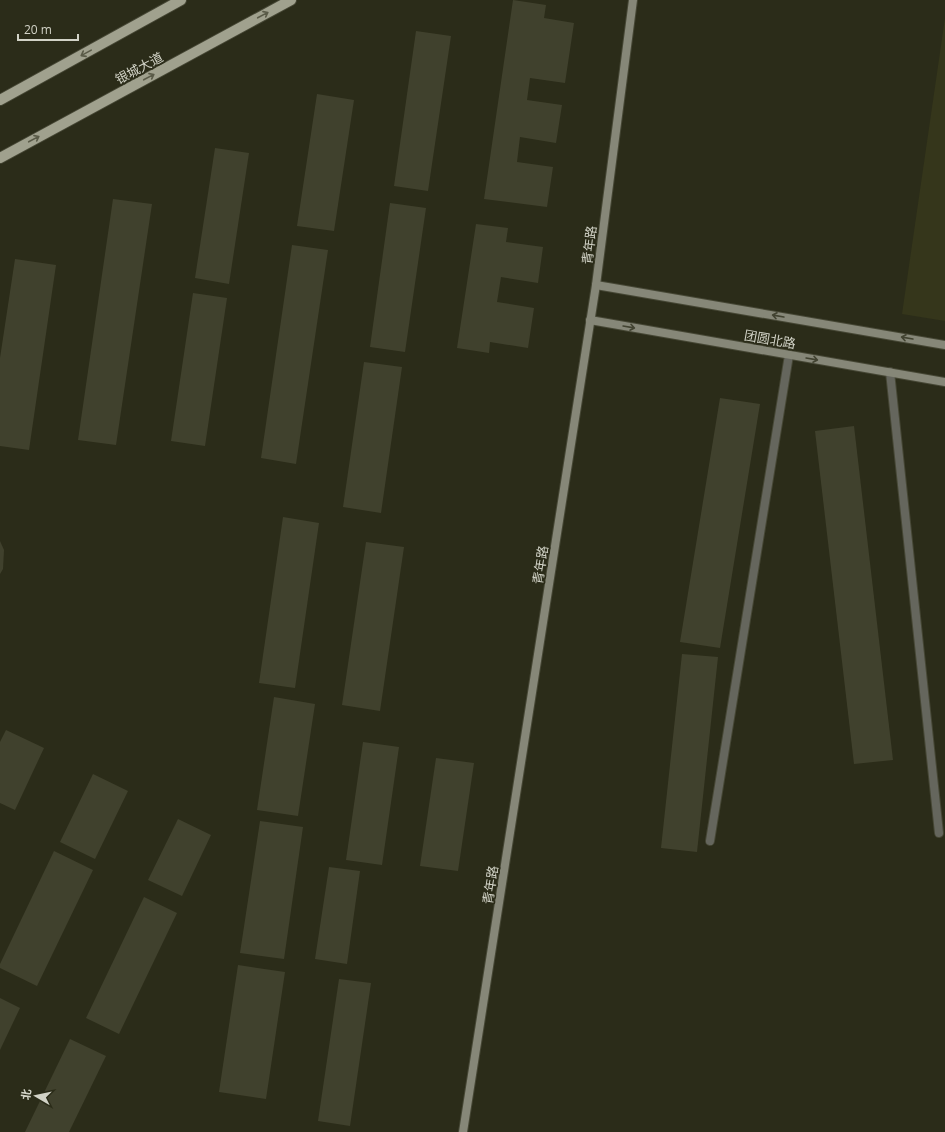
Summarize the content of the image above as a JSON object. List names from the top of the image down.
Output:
{
  "streets": {
    "main road": ["银城大道"],
    "street": ["青年路", "团圆北路"]
  },
  "crossings": [
    ["青年路", "团圆北路"]
  ],
  "scale_bar": "20 m",
  "north": "left"
}
